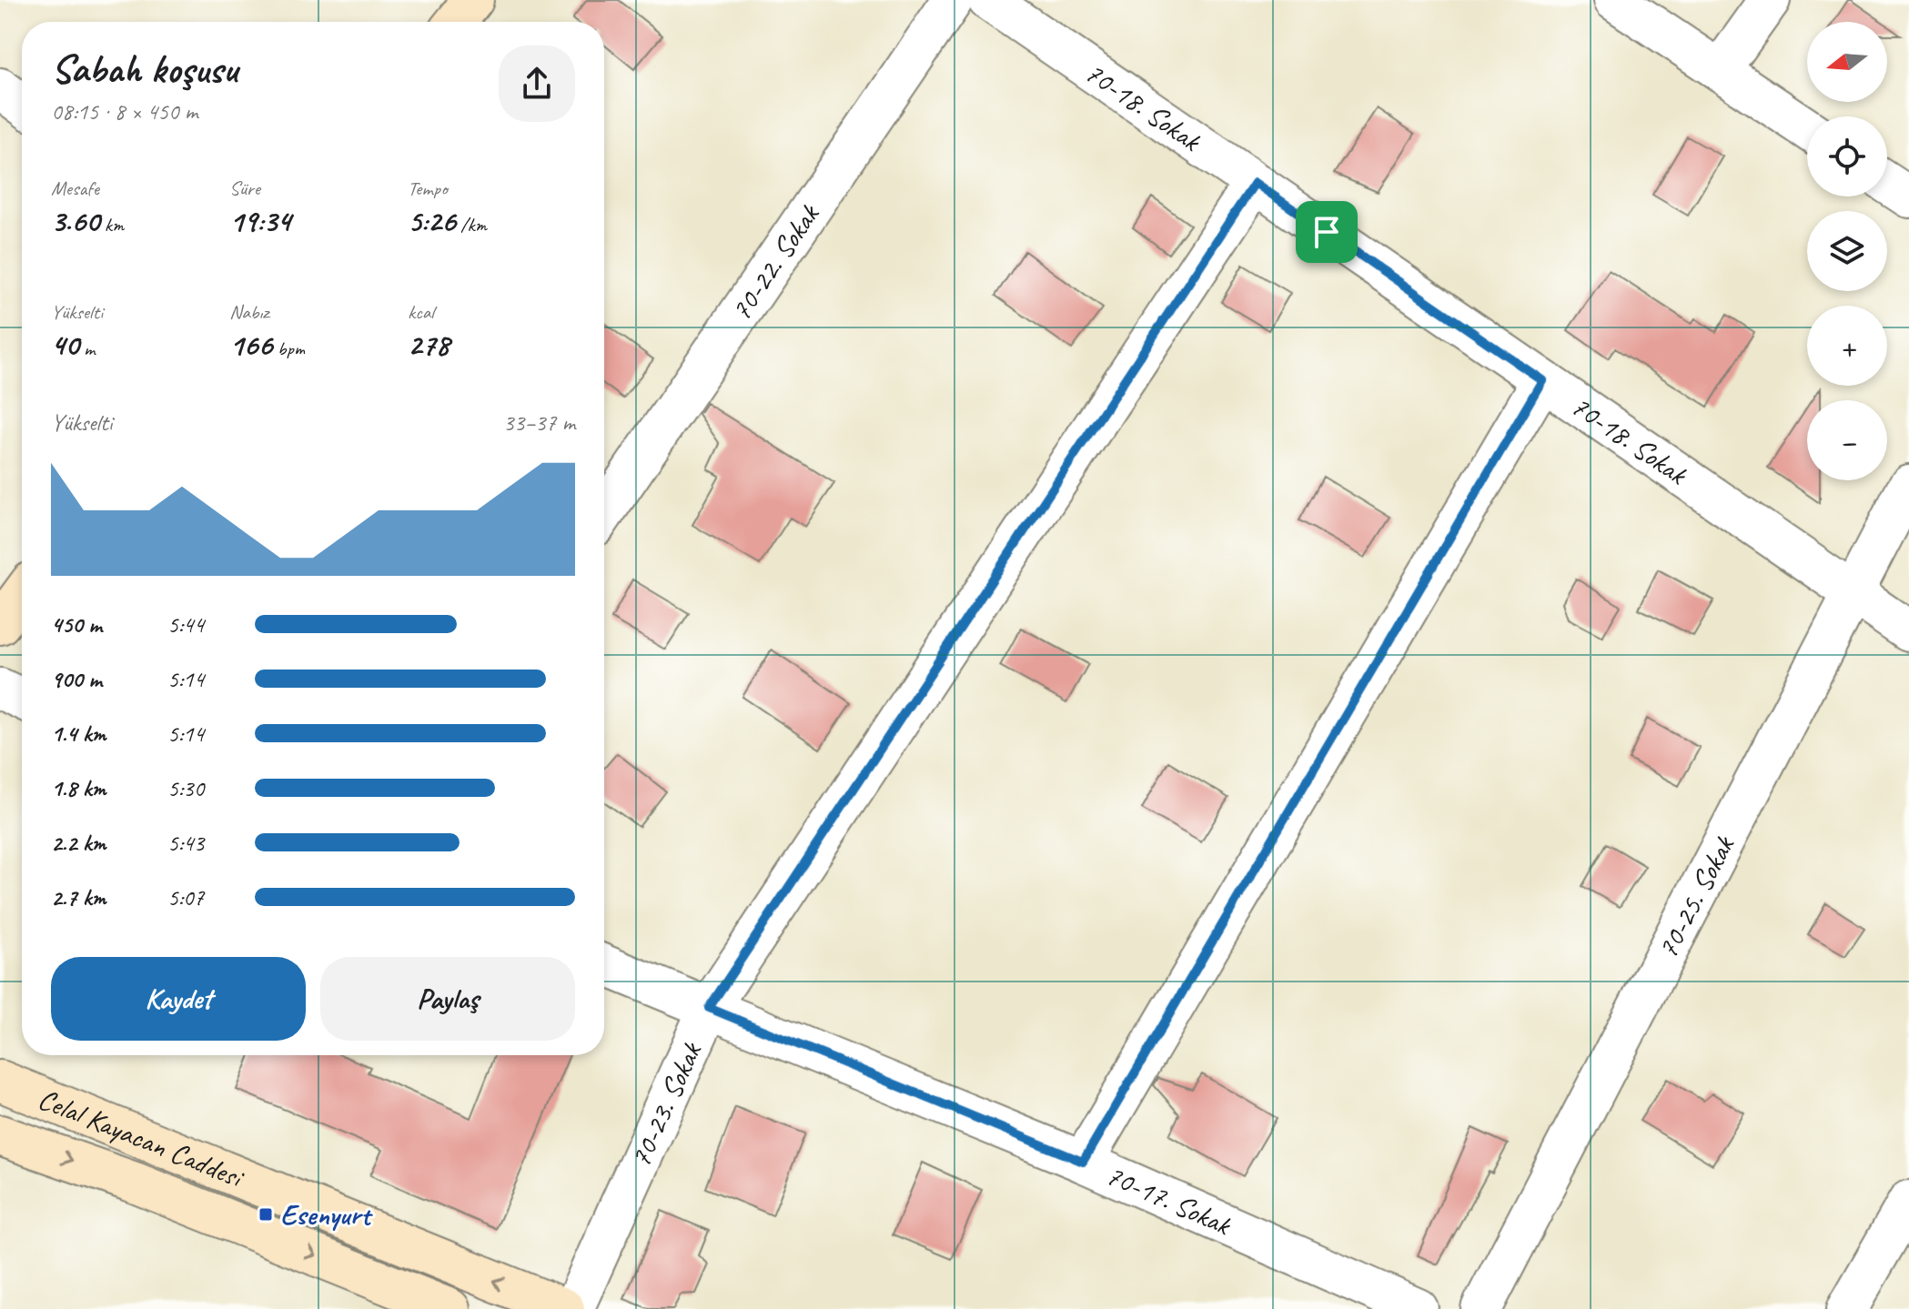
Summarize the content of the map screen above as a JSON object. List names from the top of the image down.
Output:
{
  "streets": {
    "street": [
      "70-18. Sokak",
      "70-22. Sokak",
      "70-25. Sokak",
      "70-23. Sokak",
      "Celal Kayacan Caddesi",
      "70-17. Sokak"
    ]
  },
  "crossings": [
    ["70-18. Sokak", "70-25. Sokak"],
    ["70-18. Sokak", "70-23. Sokak"],
    ["70-23. Sokak", "70-17. Sokak"]
  ],
  "places": {
    "transit": ["Esenyurt"]
  },
  "north": "left",
  "page": {
    "map_buttons": ["+", "−"],
    "heading": ["Sabah koşusu", "08:15 · 8 × 450 m"],
    "stats": [
      ["Mesafe", "3.60 km"],
      ["Süre", "19:34"],
      ["Tempo", "5:26 /km"],
      ["Yükselti", "40 m"],
      ["Nabız", "166 bpm"],
      ["kcal", "278"]
    ],
    "chart": ["Yükselti", "33–37 m"],
    "list": [
      {
        "name": "450 m",
        "note": "5:44"
      },
      {
        "name": "900 m",
        "note": "5:14"
      },
      {
        "name": "1.4 km",
        "note": "5:14"
      },
      {
        "name": "1.8 km",
        "note": "5:30"
      },
      {
        "name": "2.2 km",
        "note": "5:43"
      },
      {
        "name": "2.7 km",
        "note": "5:07"
      }
    ],
    "buttons": ["Kaydet", "Paylaş"]
  }
}
